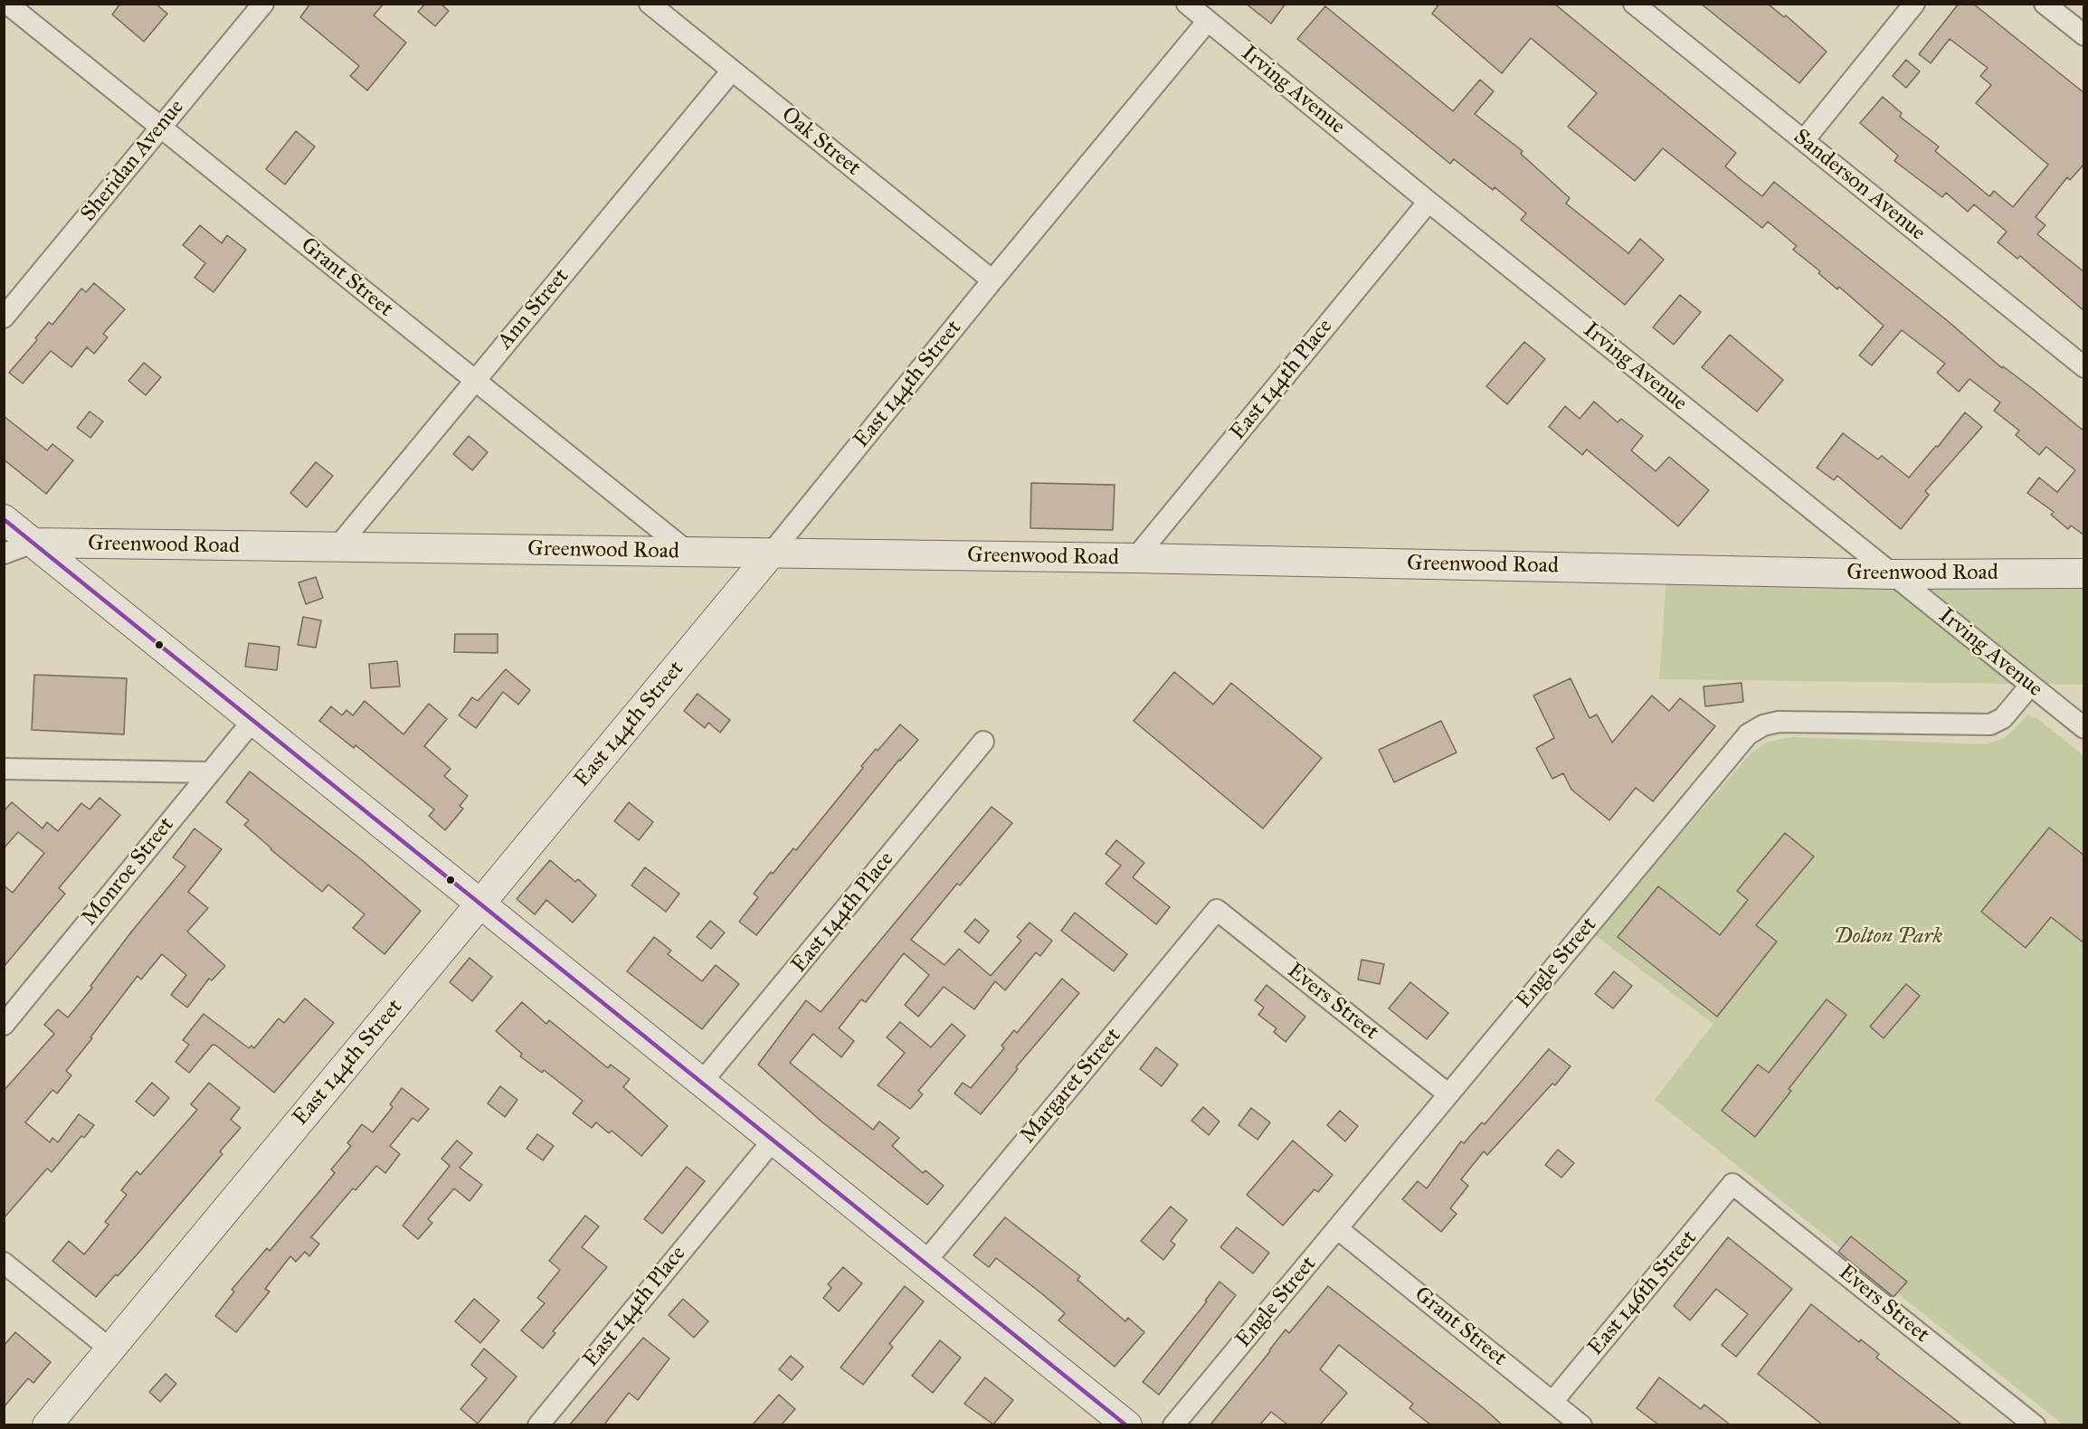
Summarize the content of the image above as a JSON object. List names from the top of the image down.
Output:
{
  "streets": {
    "street": [
      "Irving Avenue",
      "Oak Street",
      "Sheridan Avenue",
      "Sanderson Avenue",
      "Grant Street",
      "Ann Street",
      "East 144th Place",
      "East 144th Street",
      "Greenwood Road",
      "Monroe Street",
      "Engle Street",
      "Evers Street",
      "Margaret Street",
      "East 146th Street"
    ]
  },
  "crossings": [
    ["Irving Avenue", "East 144th Place"],
    ["Irving Avenue", "East 144th Street"],
    ["Irving Avenue", "Greenwood Road"],
    ["Irving Avenue", "Engle Street"],
    ["Oak Street", "Ann Street"],
    ["Oak Street", "East 144th Street"],
    ["Sheridan Avenue", "Grant Street"],
    ["Grant Street", "Ann Street"],
    ["Grant Street", "Greenwood Road"],
    ["Grant Street", "Engle Street"],
    ["Grant Street", "East 146th Street"],
    ["Ann Street", "Greenwood Road"],
    ["East 144th Place", "Greenwood Road"],
    ["East 144th Street", "Greenwood Road"],
    ["Engle Street", "Evers Street"],
    ["Evers Street", "Margaret Street"],
    ["Evers Street", "East 146th Street"]
  ],
  "parks": ["Dolton Park"]
}
